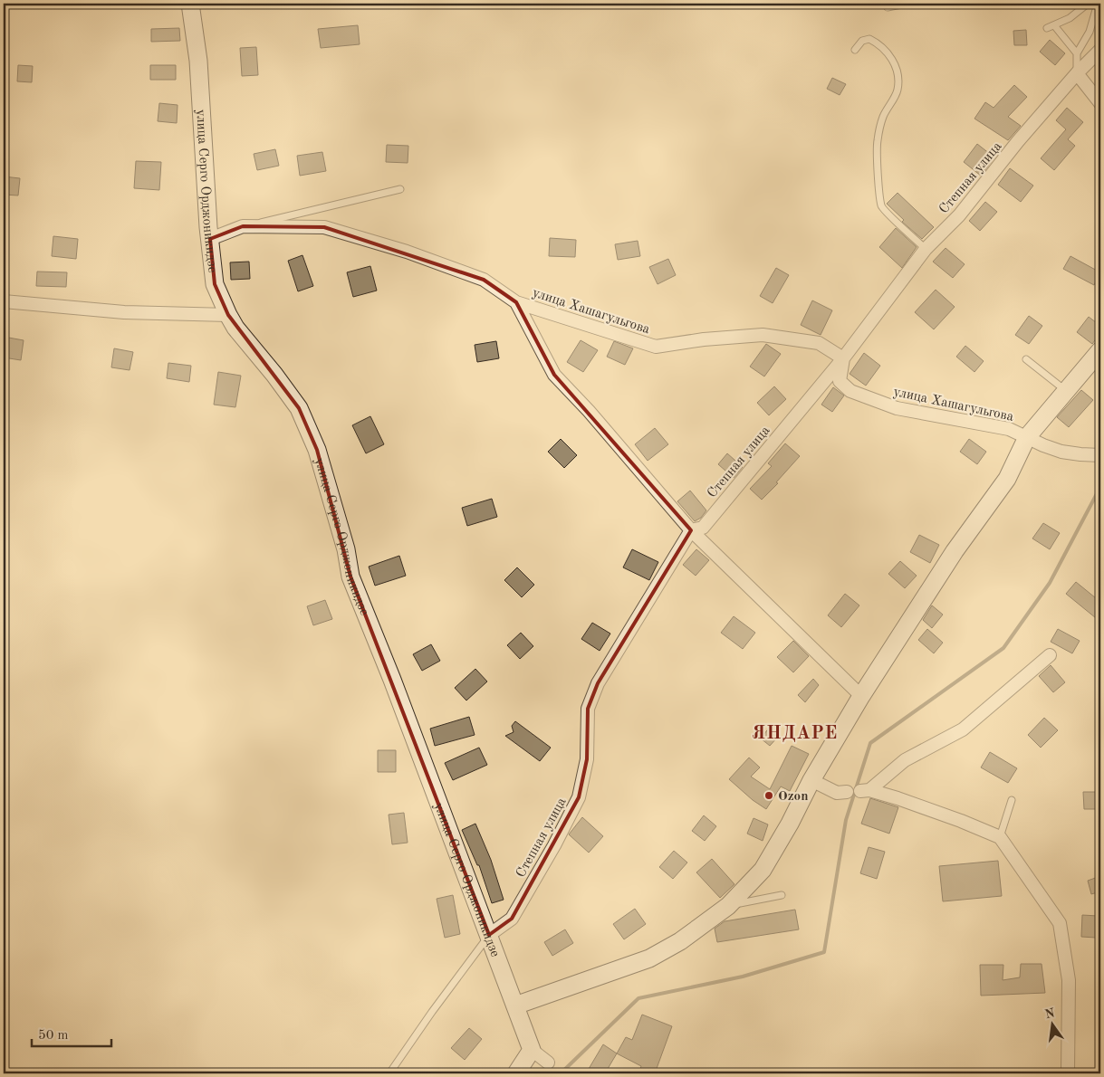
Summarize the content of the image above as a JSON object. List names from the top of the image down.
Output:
{
  "streets": {
    "street": ["Степная улица", "улица Серго Орджоникидзе", "улица Хашагульгова"]
  },
  "crossings": [
    ["Степная улица", "улица Серго Орджоникидзе"],
    ["Степная улица", "улица Хашагульгова"]
  ],
  "districts": ["ЯНДАРЕ"],
  "places": ["Ozon"],
  "scale_bar": "50 m",
  "north": "top"
}
